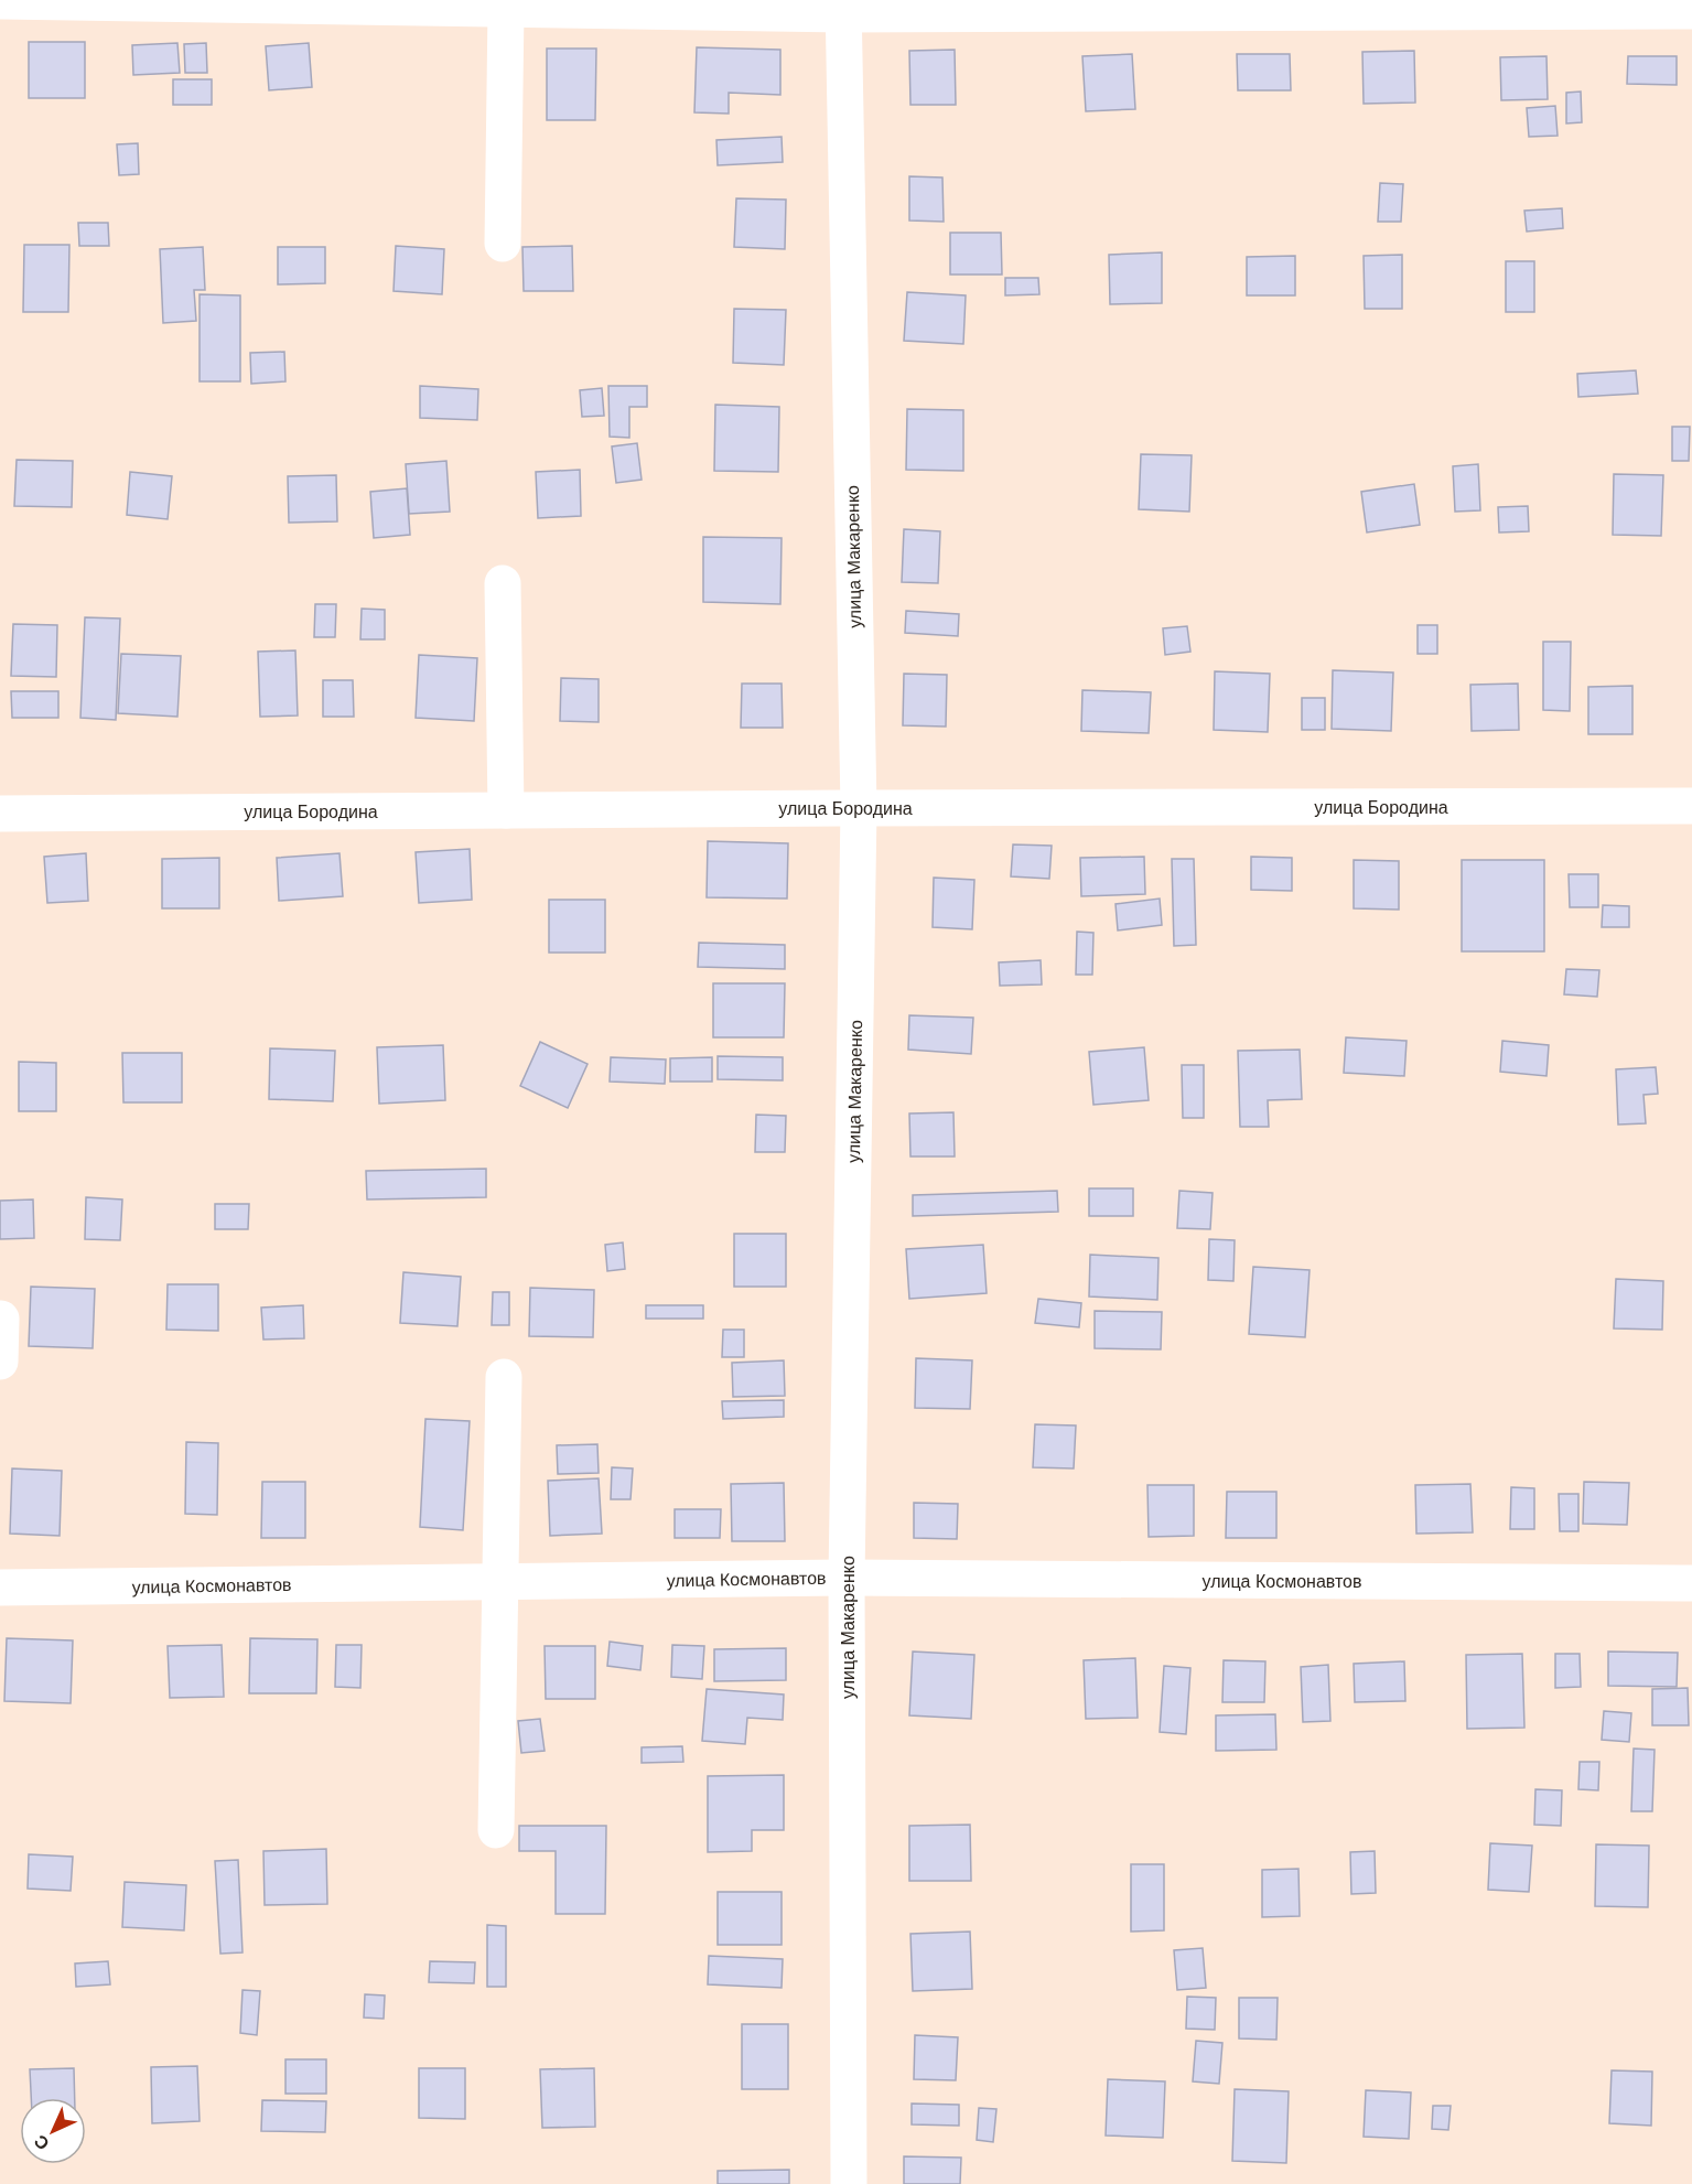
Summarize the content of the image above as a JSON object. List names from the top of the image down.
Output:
{
  "streets": {
    "street": ["улица Макаренко", "улица Бородина", "улица Космонавтов"]
  },
  "crossings": [
    ["улица Макаренко", "улица Бородина"],
    ["улица Макаренко", "улица Космонавтов"]
  ],
  "north": "bottom left"
}
